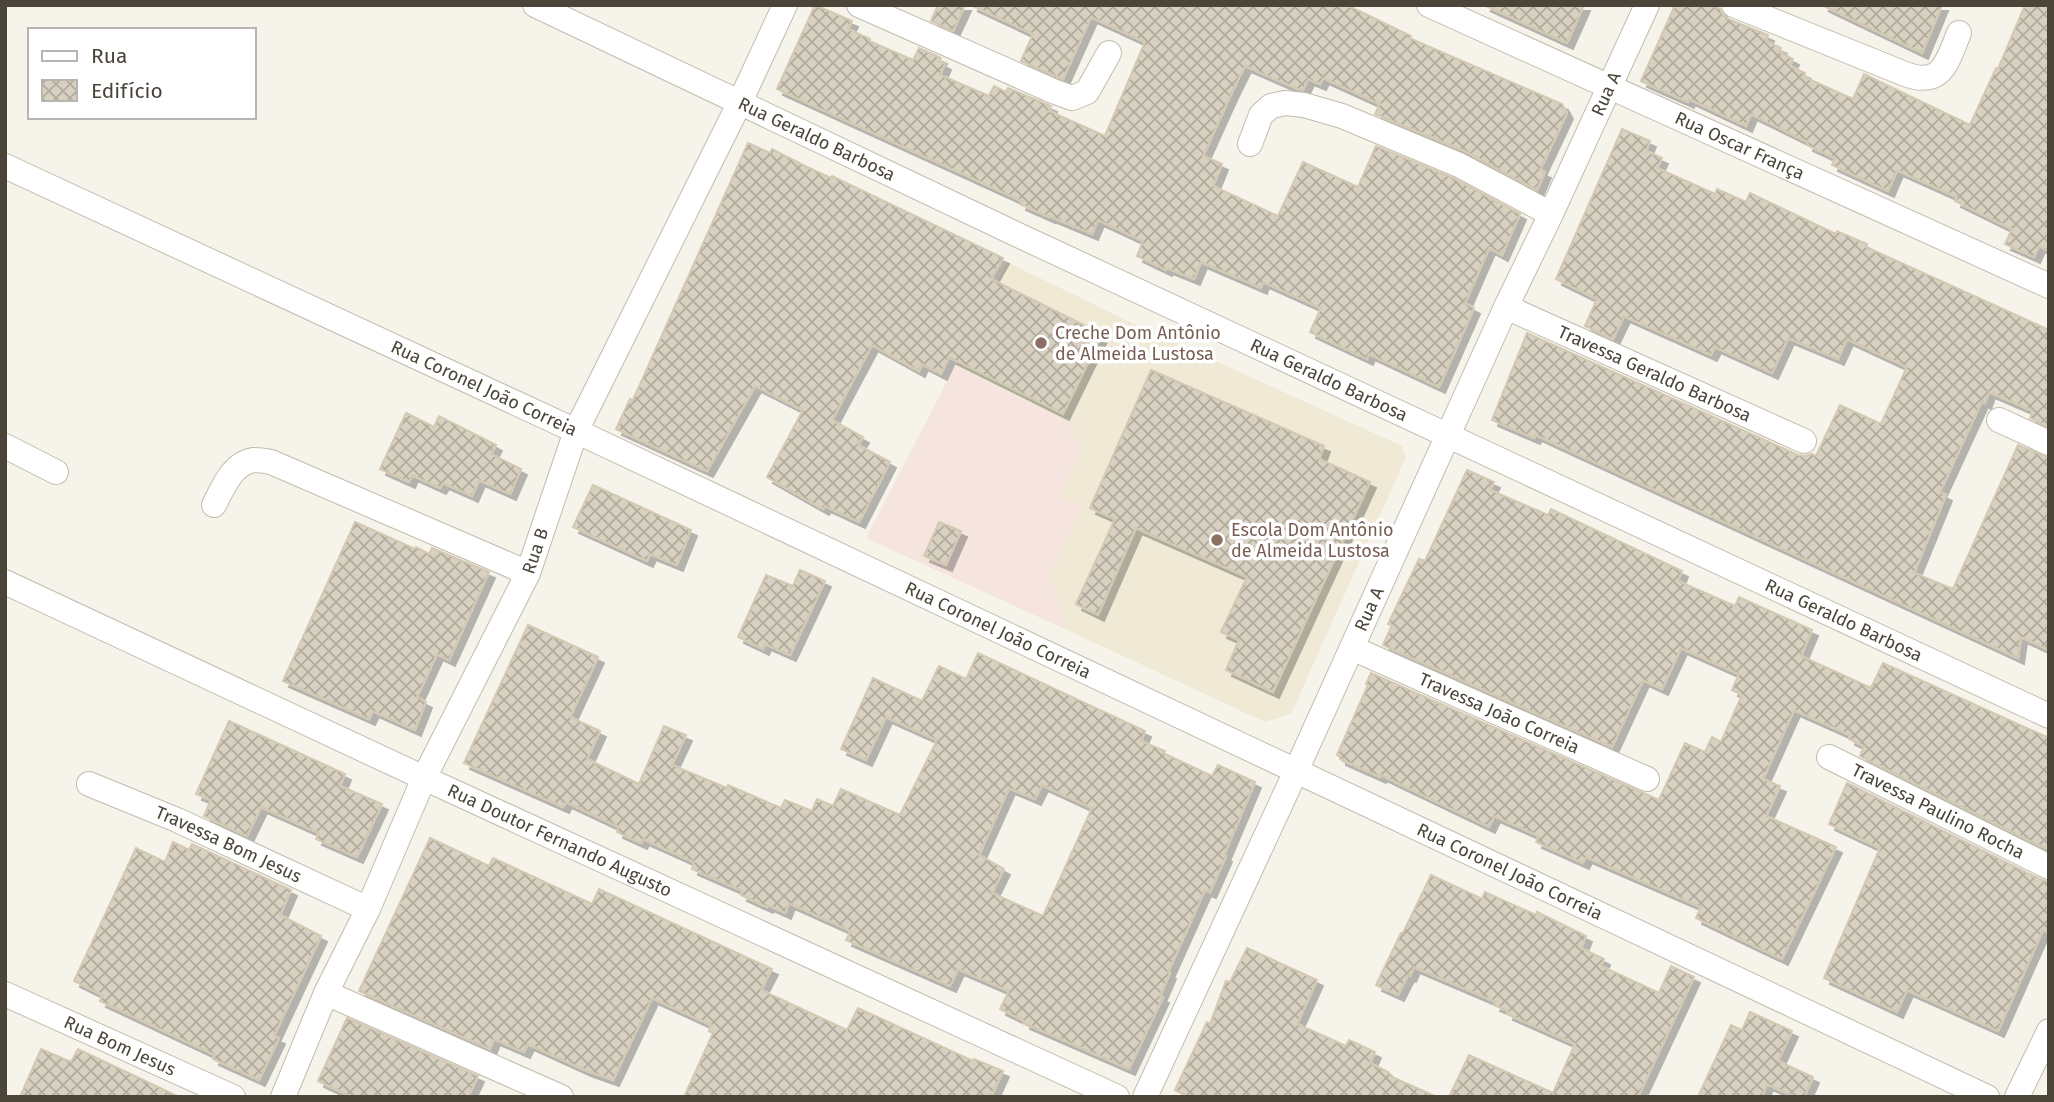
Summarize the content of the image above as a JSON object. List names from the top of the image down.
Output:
{
  "streets": {
    "street": [
      "Rua A",
      "Rua Geraldo Barbosa",
      "Rua Oscar França",
      "Travessa Geraldo Barbosa",
      "Rua Coronel João Correia",
      "Rua B",
      "Travessa João Correia",
      "Travessa Paulino Rocha",
      "Rua Doutor Fernando Augusto",
      "Travessa Bom Jesus",
      "Rua Bom Jesus"
    ]
  },
  "crossings": [
    ["Rua A", "Rua Geraldo Barbosa"],
    ["Rua A", "Rua Oscar França"],
    ["Rua A", "Travessa Geraldo Barbosa"],
    ["Rua A", "Rua Coronel João Correia"],
    ["Rua A", "Travessa João Correia"],
    ["Rua Geraldo Barbosa", "Rua B"],
    ["Rua Coronel João Correia", "Rua B"],
    ["Rua B", "Rua Doutor Fernando Augusto"],
    ["Rua B", "Travessa Bom Jesus"]
  ],
  "places": ["Creche Dom Antônio de Almeida Lustosa", "Escola Dom Antônio de Almeida Lustosa"],
  "legend": ["Rua", "Edifício"]
}
